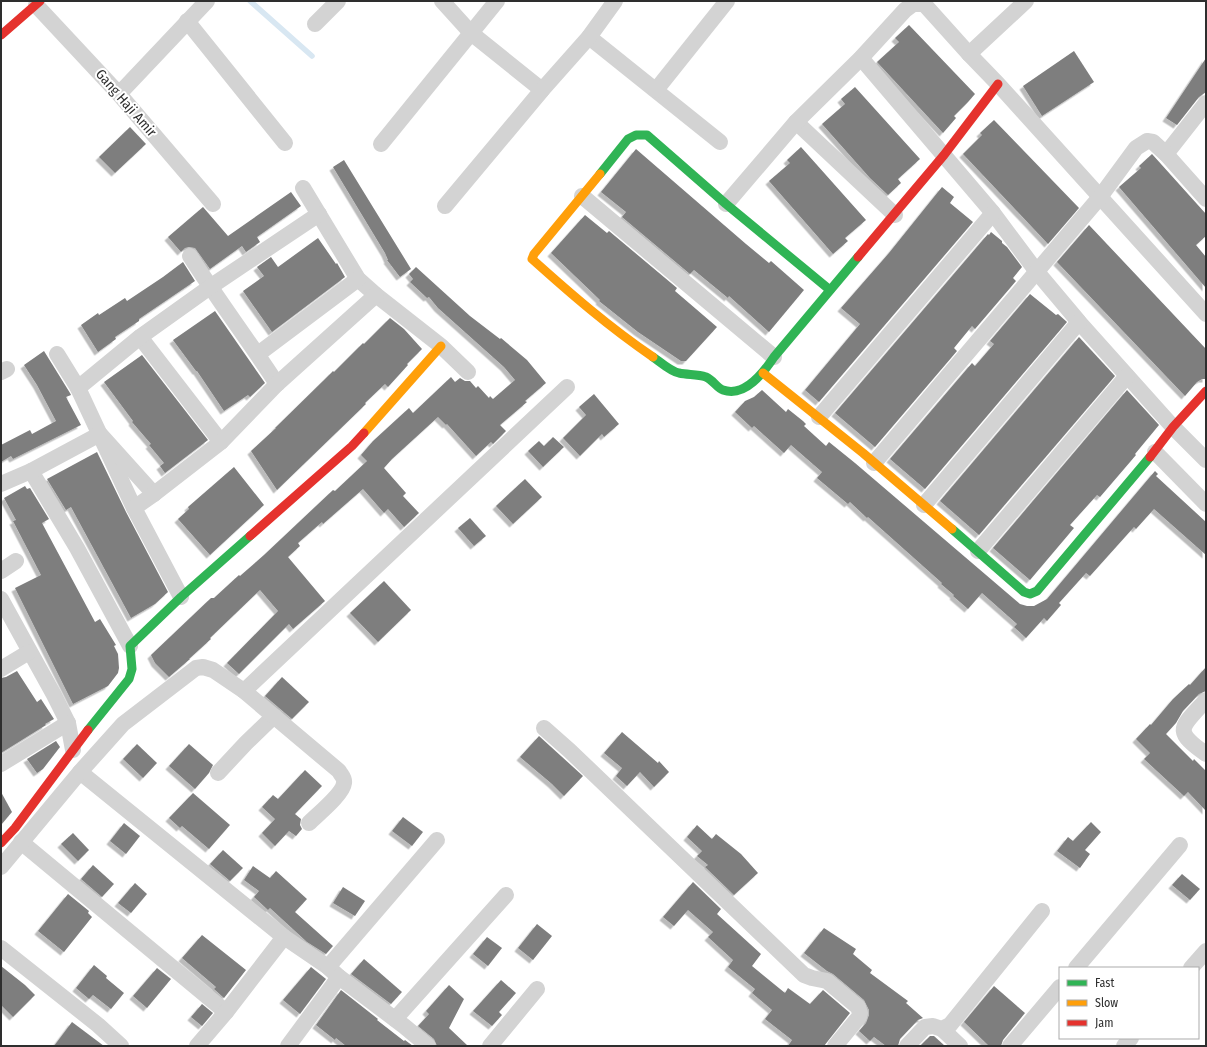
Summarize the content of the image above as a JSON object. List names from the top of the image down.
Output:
{
  "streets": {
    "street": ["Gang Haji Amir"]
  },
  "legend": ["Fast", "Slow", "Jam"]
}
